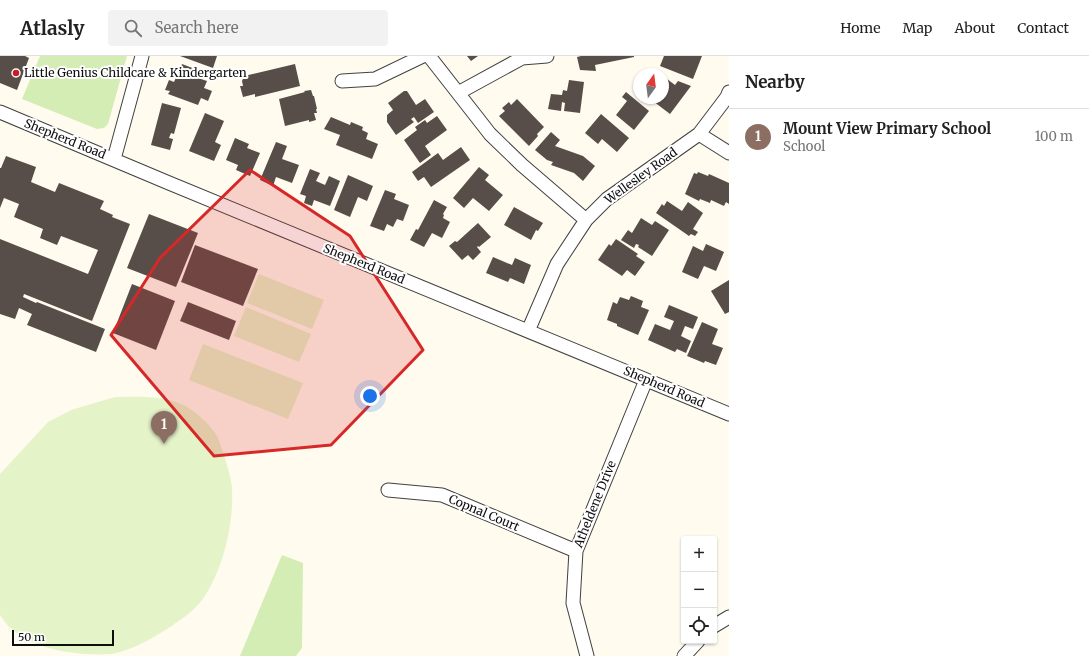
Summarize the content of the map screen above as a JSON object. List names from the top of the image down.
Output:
{
  "streets": {
    "street": [
      "Shepherd Road",
      "Wellesley Road",
      "Atheldene Drive",
      "Copnal Court"
    ]
  },
  "crossings": [
    ["Shepherd Road", "Wellesley Road"],
    ["Shepherd Road", "Atheldene Drive"],
    ["Atheldene Drive", "Copnal Court"]
  ],
  "places": ["Little Genius Childcare & Kindergarten"],
  "scale_bar": "50 m",
  "north": "top",
  "page": {
    "header": "Atlasly",
    "search": "Search here",
    "nav": [
      "Home",
      "Map",
      "About",
      "Contact"
    ],
    "heading": "Nearby",
    "list": [
      {
        "mark": "1",
        "name": "Mount View Primary School",
        "note": "School",
        "value": "100 m"
      }
    ],
    "pins": "1",
    "map_buttons": ["+", "−"],
    "scale": "50 m"
  }
}
